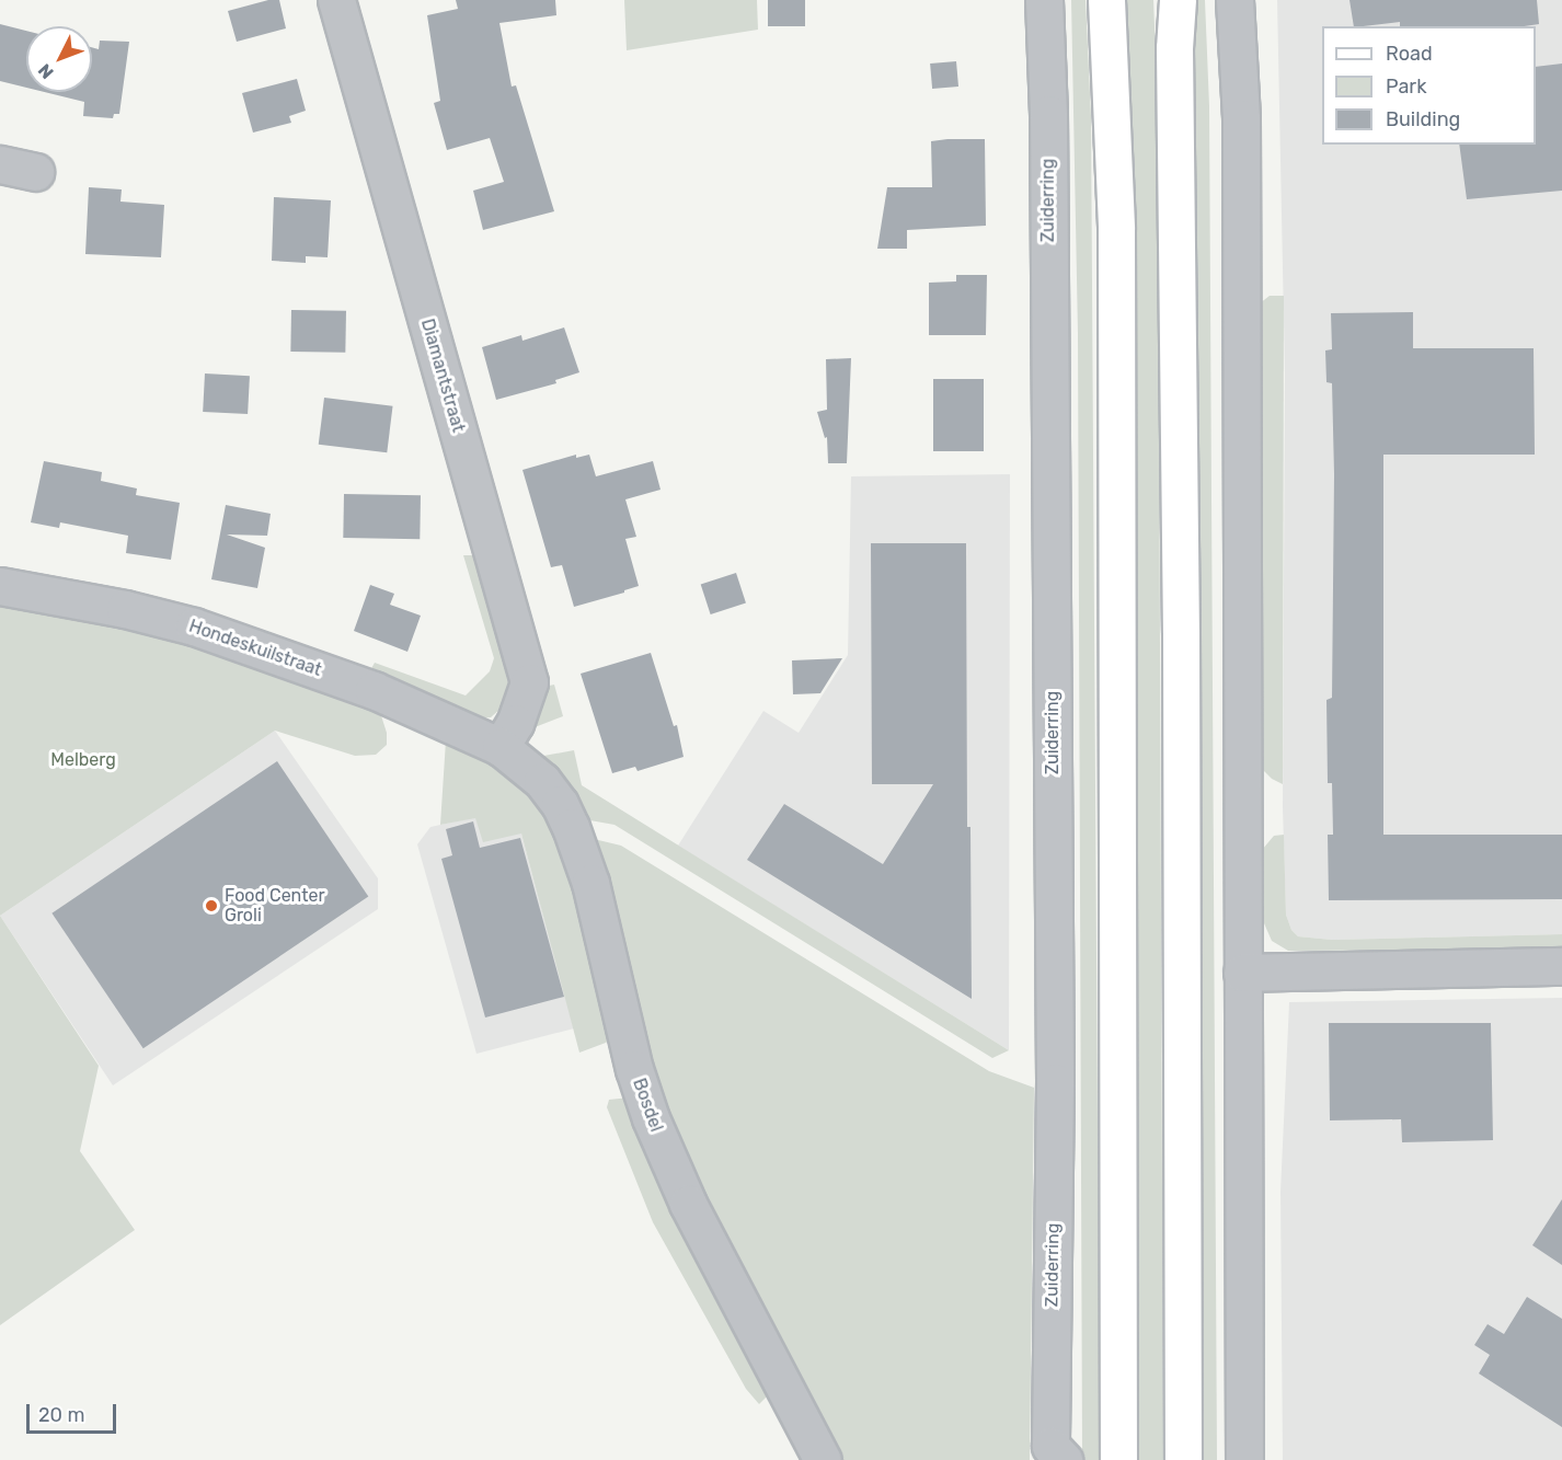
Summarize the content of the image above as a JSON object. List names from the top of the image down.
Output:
{
  "streets": {
    "street": [
      "Zuiderring",
      "Diamantstraat",
      "Hondeskuilstraat",
      "Bosdel"
    ]
  },
  "crossings": [
    ["Diamantstraat", "Hondeskuilstraat"],
    ["Diamantstraat", "Bosdel"],
    ["Hondeskuilstraat", "Bosdel"]
  ],
  "parks": ["Melberg"],
  "places": ["Food Center Groli"],
  "legend": ["Road", "Park", "Building"],
  "scale_bar": "20 m",
  "north": "bottom left"
}
